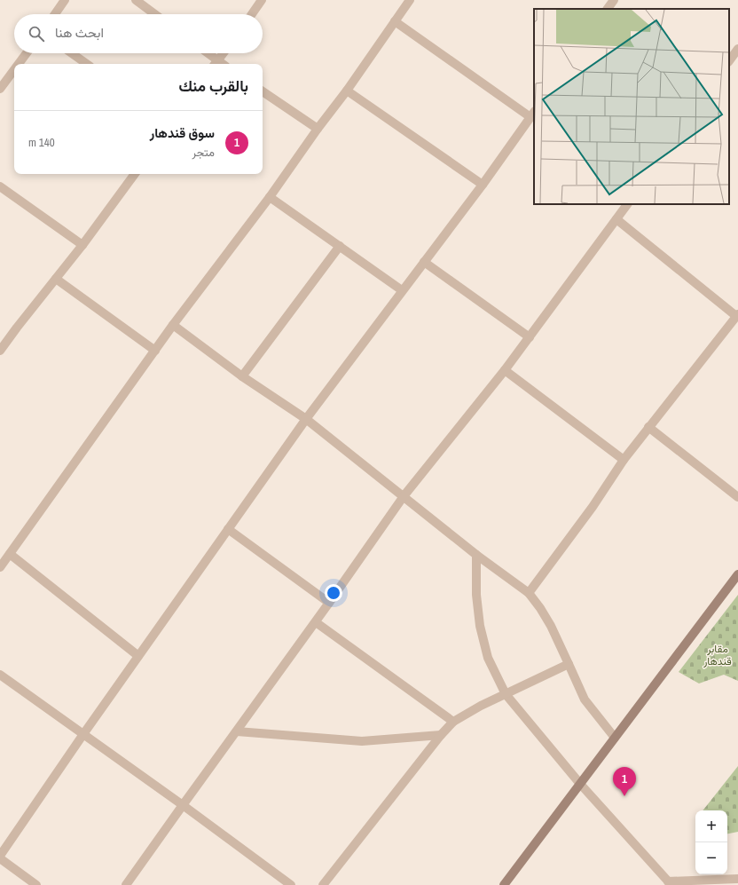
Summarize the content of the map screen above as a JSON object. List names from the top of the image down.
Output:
{
  "parks": ["مقابر قندهار"],
  "page": {
    "search": "ابحث هنا",
    "heading": "بالقرب منك",
    "list": [
      {
        "mark": "1",
        "name": "سوق قندهار",
        "note": "متجر",
        "value": "140 m"
      }
    ],
    "pins": "1",
    "map_buttons": ["+", "−"]
  }
}
